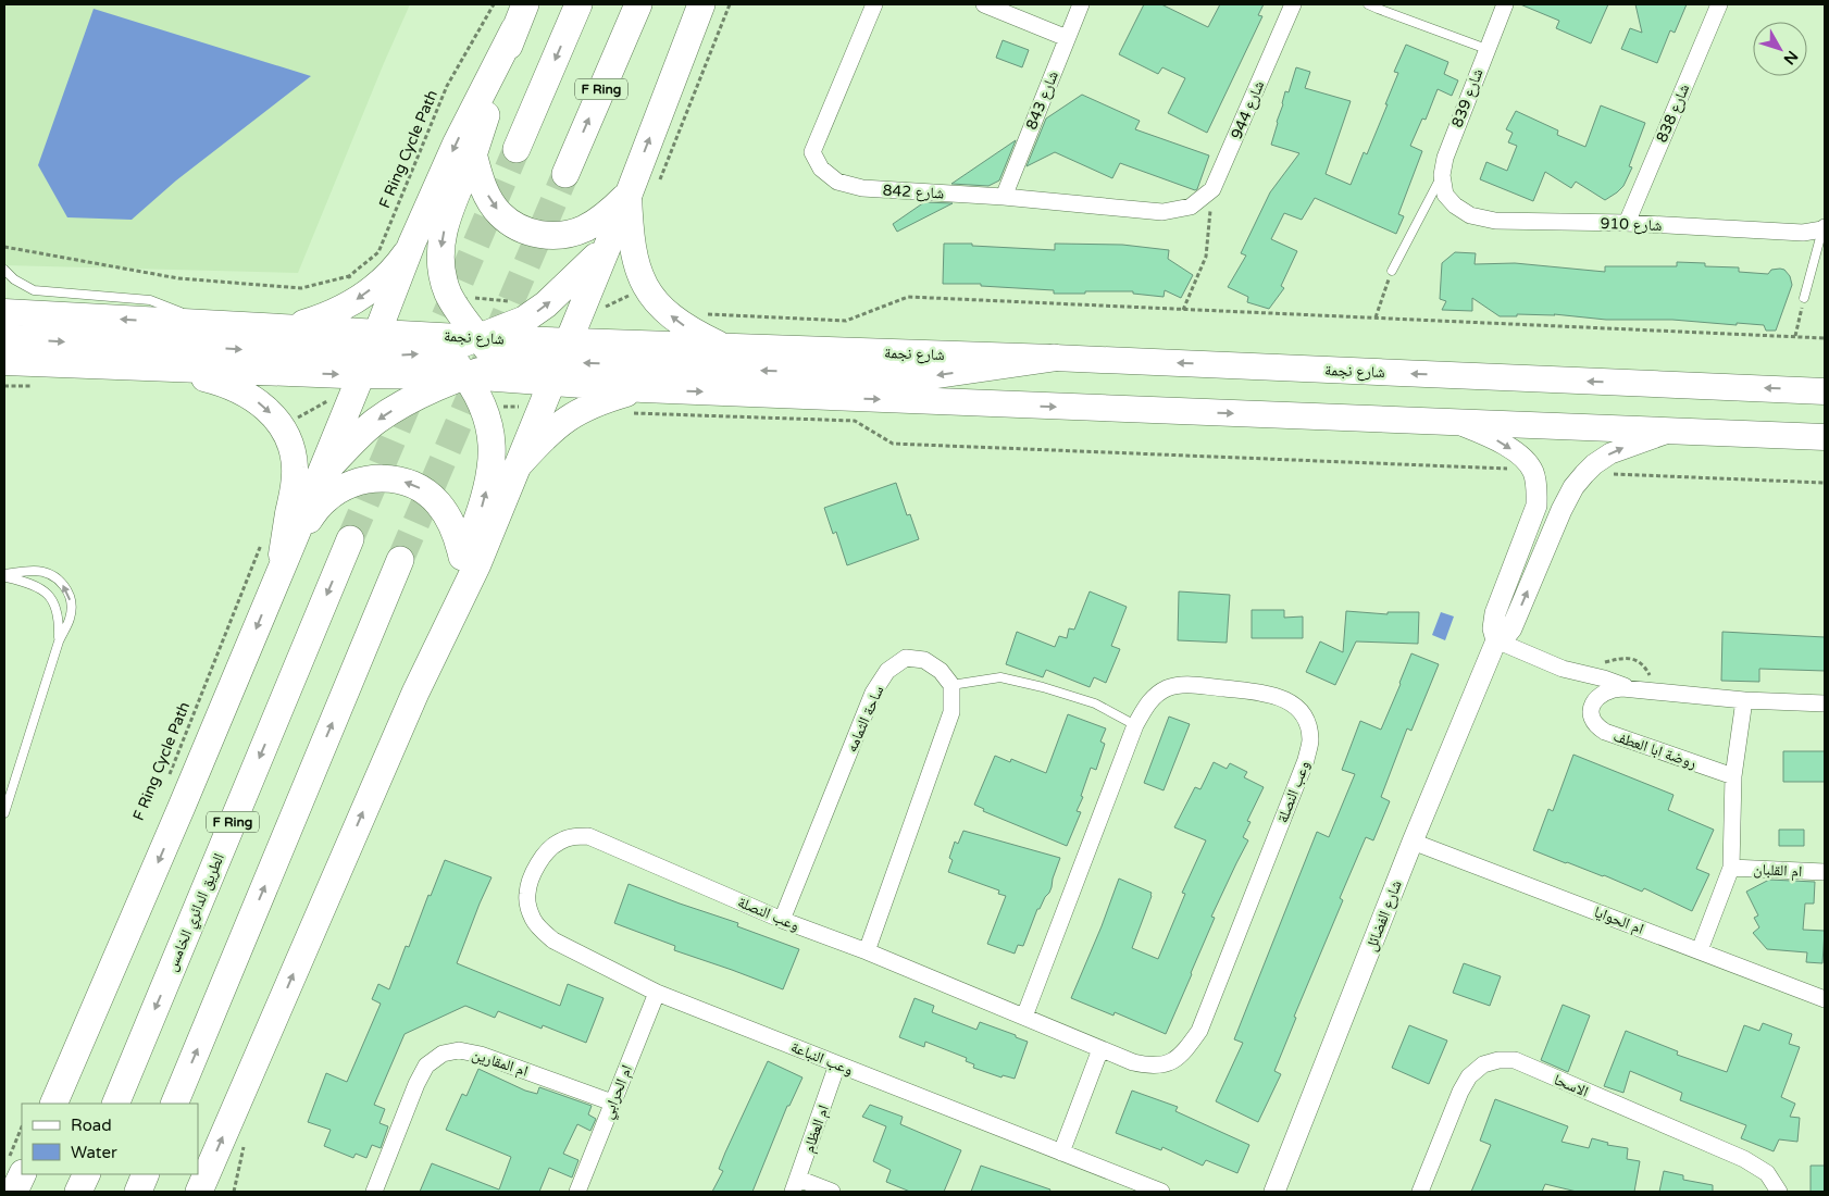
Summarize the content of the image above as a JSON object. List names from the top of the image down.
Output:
{
  "streets": {
    "highway": ["F Ring", "الطريق الدائري الخامس"],
    "main road": ["شارع نجمة"],
    "street": [
      "شارع 839",
      "شارع 843",
      "شارع 944",
      "شارع 838",
      "شارع 842",
      "شارع 910",
      "ساحة الثمامه",
      "روضة ابا العطف",
      "وعب النصلة",
      "ام القلبان",
      "شارع الفضائل",
      "ام الحوايا",
      "وعب النباعة",
      "ام المقارين",
      "الاسحا",
      "ام الحرابي",
      "ام العظام"
    ],
    "path": ["F Ring Cycle Path"]
  },
  "crossings": [
    ["شارع 839", "شارع 910"],
    ["شارع 843", "شارع 842"],
    ["شارع 944", "شارع 842"],
    ["شارع 838", "شارع 910"],
    ["شارع نجمة", "شارع الفضائل"],
    ["ساحة الثمامه", "وعب النصلة"],
    ["وعب النصلة", "وعب النباعة"],
    ["شارع الفضائل", "ام الحوايا"],
    ["وعب النباعة", "ام الحرابي"],
    ["وعب النباعة", "ام العظام"],
    ["ام المقارين", "ام الحرابي"]
  ],
  "legend": ["Road", "Water"],
  "north": "bottom right"
}
